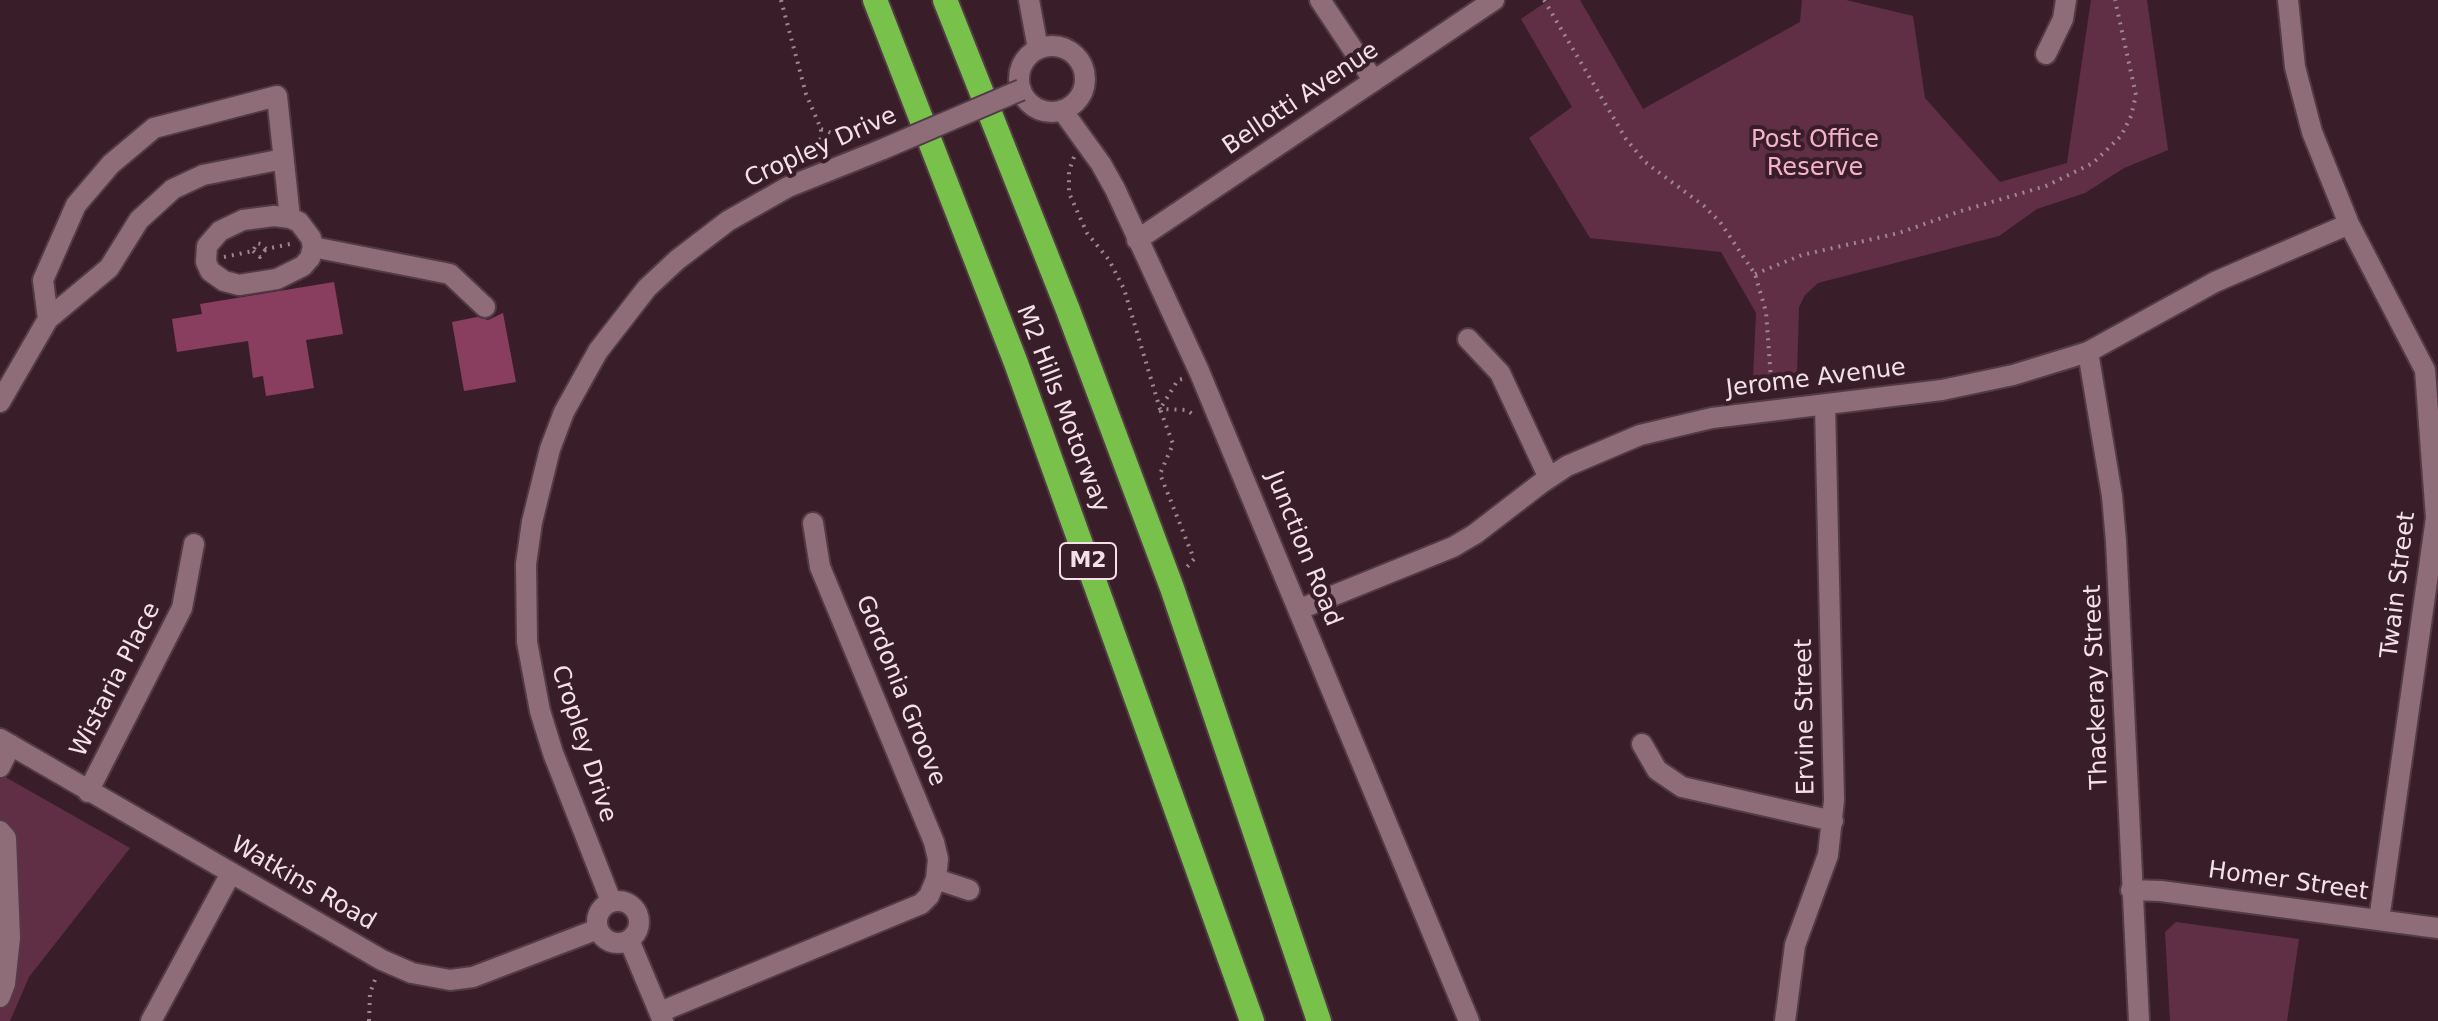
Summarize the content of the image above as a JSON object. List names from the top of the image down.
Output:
{
  "streets": {
    "highway": ["M2 Hills Motorway", "M2"],
    "street": [
      "Bellotti Avenue",
      "Cropley Drive",
      "Jerome Avenue",
      "Junction Road",
      "Twain Street",
      "Wistaria Place",
      "Thackeray Street",
      "Gordonia Groove",
      "Ervine Street",
      "Homer Street",
      "Watkins Road"
    ]
  },
  "crossings": [
    ["Bellotti Avenue", "Junction Road"],
    ["Cropley Drive", "Junction Road"],
    ["Cropley Drive", "Watkins Road"],
    ["Jerome Avenue", "Junction Road"],
    ["Jerome Avenue", "Twain Street"],
    ["Jerome Avenue", "Thackeray Street"],
    ["Jerome Avenue", "Ervine Street"],
    ["Twain Street", "Homer Street"],
    ["Wistaria Place", "Watkins Road"],
    ["Thackeray Street", "Homer Street"]
  ],
  "parks": ["Post Office Reserve"]
}
